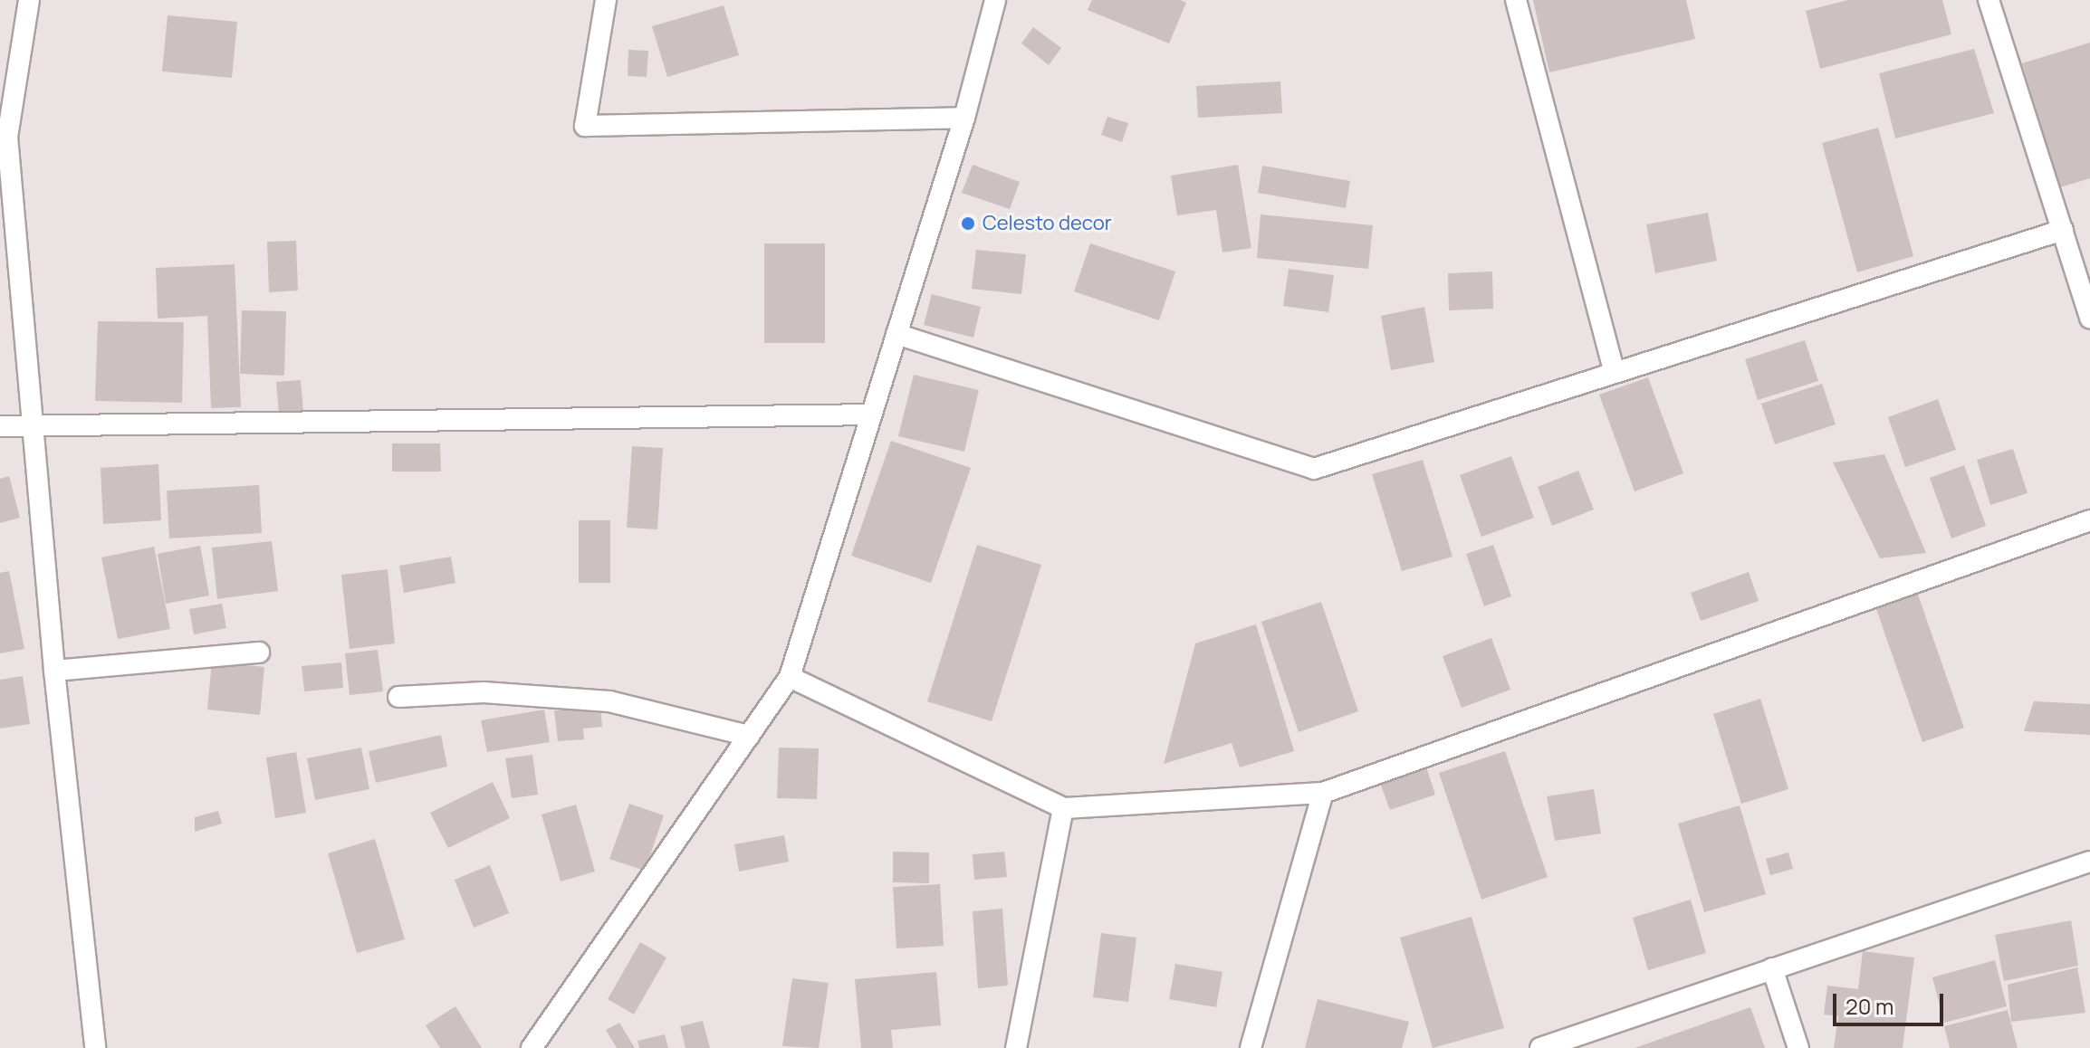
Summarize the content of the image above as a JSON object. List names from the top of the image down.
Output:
{
  "places": ["Celesto decor"],
  "scale_bar": "20 m"
}
